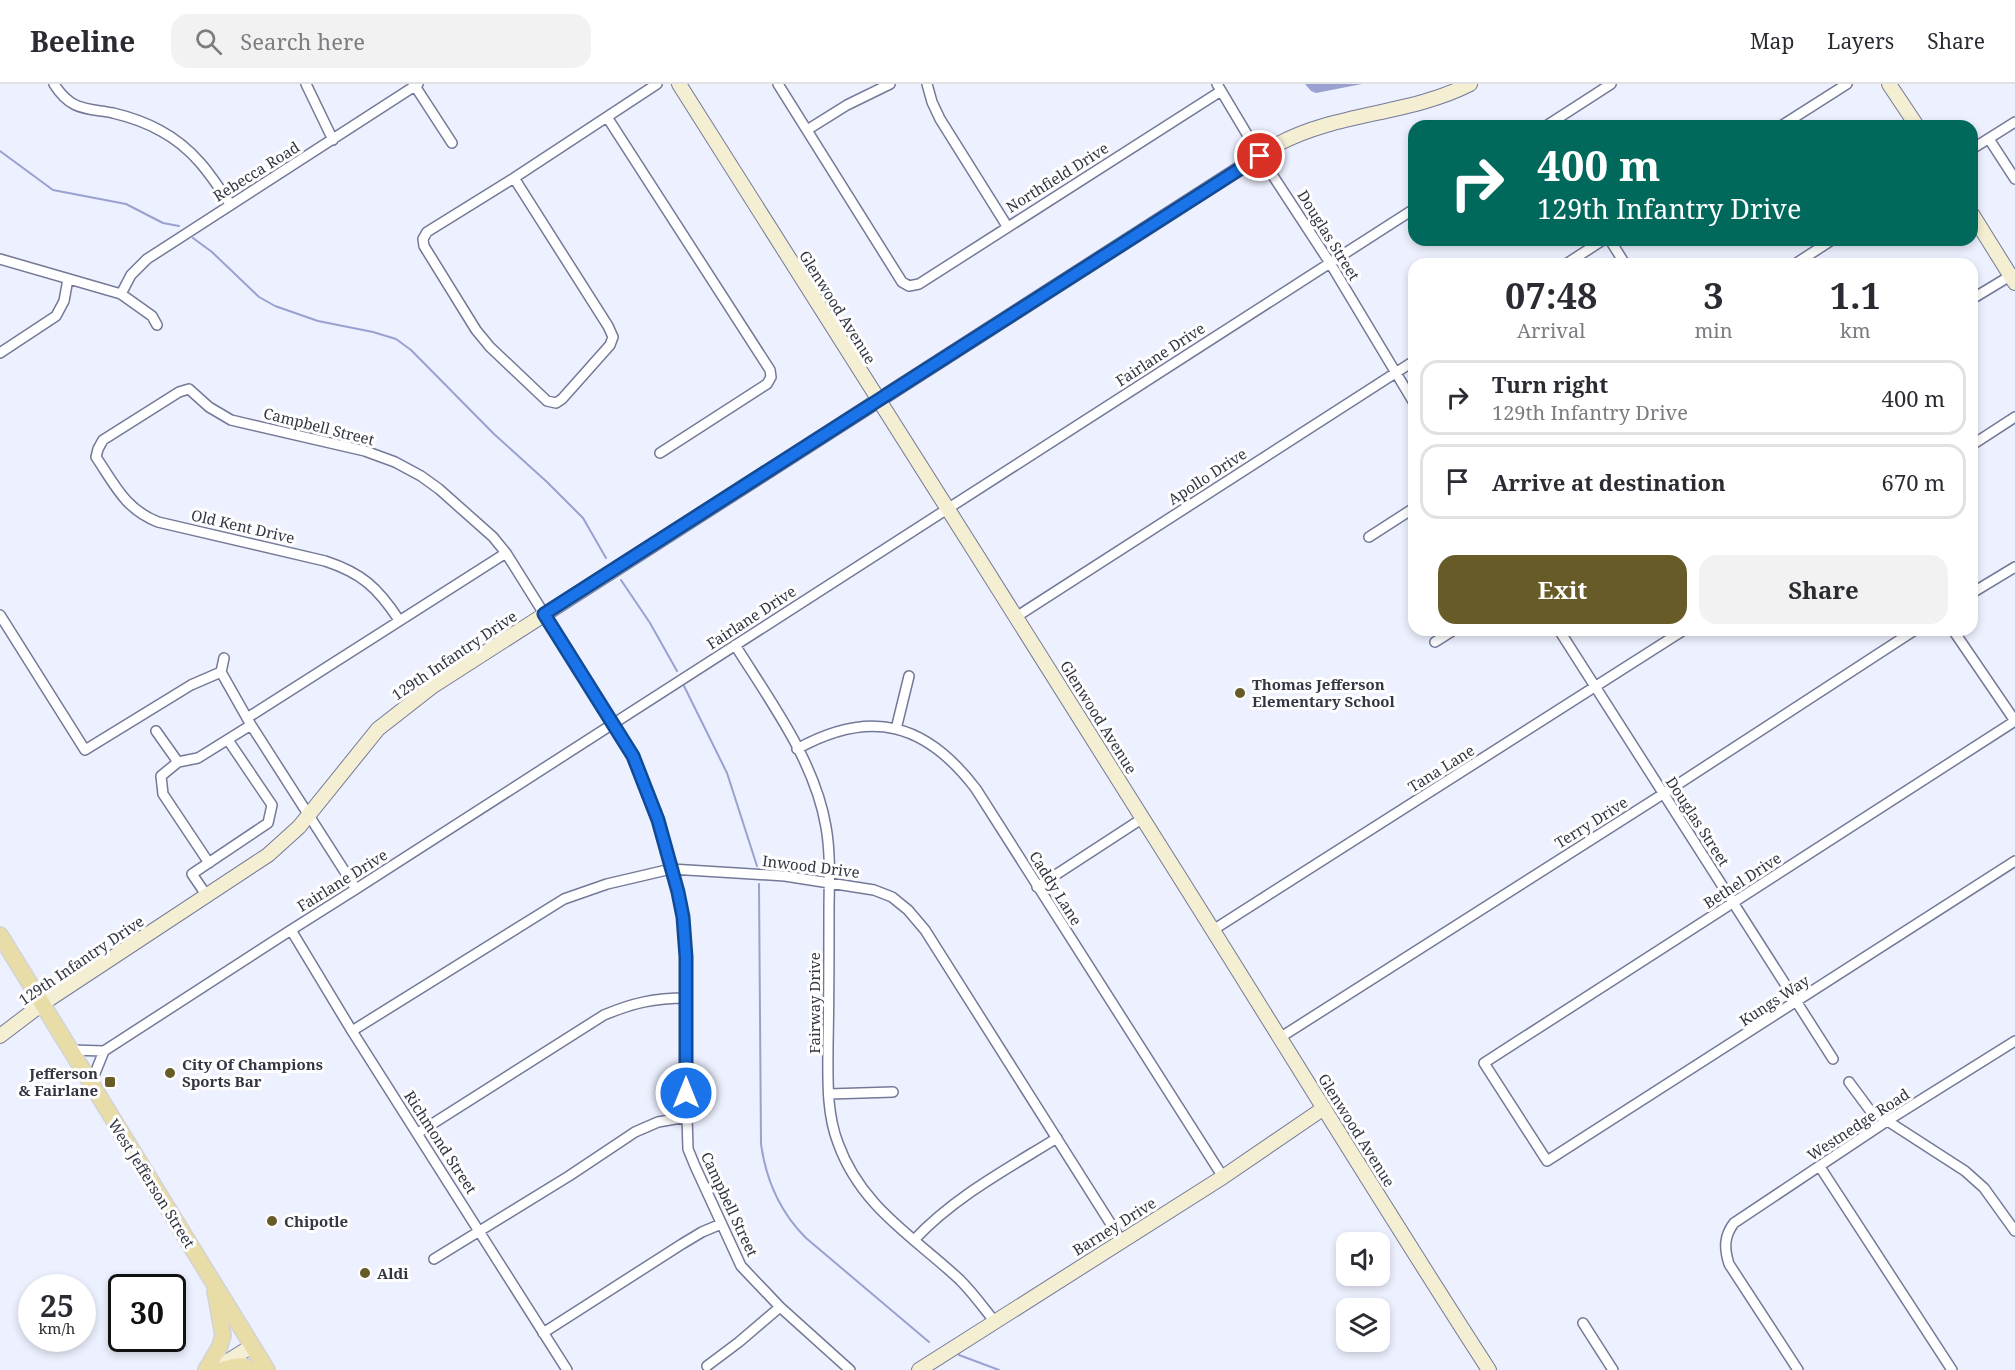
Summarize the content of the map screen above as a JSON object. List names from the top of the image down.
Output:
{
  "streets": {
    "main road": ["West Jefferson Street"],
    "street": [
      "Rebecca Road",
      "Northfield Drive",
      "Douglas Street",
      "Glenwood Avenue",
      "Fairlane Drive",
      "Campbell Street",
      "Apollo Drive",
      "Old Kent Drive",
      "129th Infantry Drive",
      "Tana Lane",
      "Terry Drive",
      "Inwood Drive",
      "Bethel Drive",
      "Caddy Lane",
      "Kungs Way",
      "Fairway Drive",
      "Westnedge Road",
      "Richmond Street",
      "Barney Drive"
    ]
  },
  "crossings": [
    ["Northfield Drive", "Douglas Street"],
    ["Douglas Street", "Fairlane Drive"],
    ["Douglas Street", "Apollo Drive"],
    ["Douglas Street", "129th Infantry Drive"],
    ["Douglas Street", "Tana Lane"],
    ["Douglas Street", "Terry Drive"],
    ["Douglas Street", "Bethel Drive"],
    ["Douglas Street", "Kungs Way"],
    ["Glenwood Avenue", "Fairlane Drive"],
    ["Glenwood Avenue", "Apollo Drive"],
    ["Glenwood Avenue", "129th Infantry Drive"],
    ["Glenwood Avenue", "Tana Lane"],
    ["Glenwood Avenue", "Terry Drive"],
    ["Glenwood Avenue", "Barney Drive"],
    ["Fairlane Drive", "Campbell Street"],
    ["Fairlane Drive", "Fairway Drive"],
    ["Fairlane Drive", "Richmond Street"],
    ["Campbell Street", "Old Kent Drive"],
    ["Campbell Street", "129th Infantry Drive"],
    ["Campbell Street", "Inwood Drive"],
    ["129th Infantry Drive", "West Jefferson Street"],
    ["Inwood Drive", "Fairway Drive"],
    ["Inwood Drive", "Richmond Street"],
    ["Inwood Drive", "Barney Drive"],
    ["Bethel Drive", "Kungs Way"],
    ["Caddy Lane", "Fairway Drive"],
    ["Caddy Lane", "Barney Drive"],
    ["Fairway Drive", "Barney Drive"]
  ],
  "places": {
    "other": [
      "Thomas Jefferson Elementary School",
      "City Of Champions Sports Bar",
      "Chipotle",
      "Aldi"
    ],
    "transit": ["Jefferson & Fairlane"]
  },
  "page": {
    "header": "Beeline",
    "search": "Search here",
    "nav": ["Map", "Layers", "Share"],
    "turn": ["400 m", "129th Infantry Drive"],
    "eta": [
      "07:48",
      "Arrival",
      "3",
      "min",
      "1.1",
      "km"
    ],
    "list": [
      {
        "name": "Turn right",
        "note": "129th Infantry Drive",
        "value": "400 m"
      },
      {
        "name": "Arrive at destination",
        "value": "670 m"
      }
    ],
    "buttons": ["Exit", "Share"],
    "speed": "25 km/h",
    "limit": "30"
  }
}
